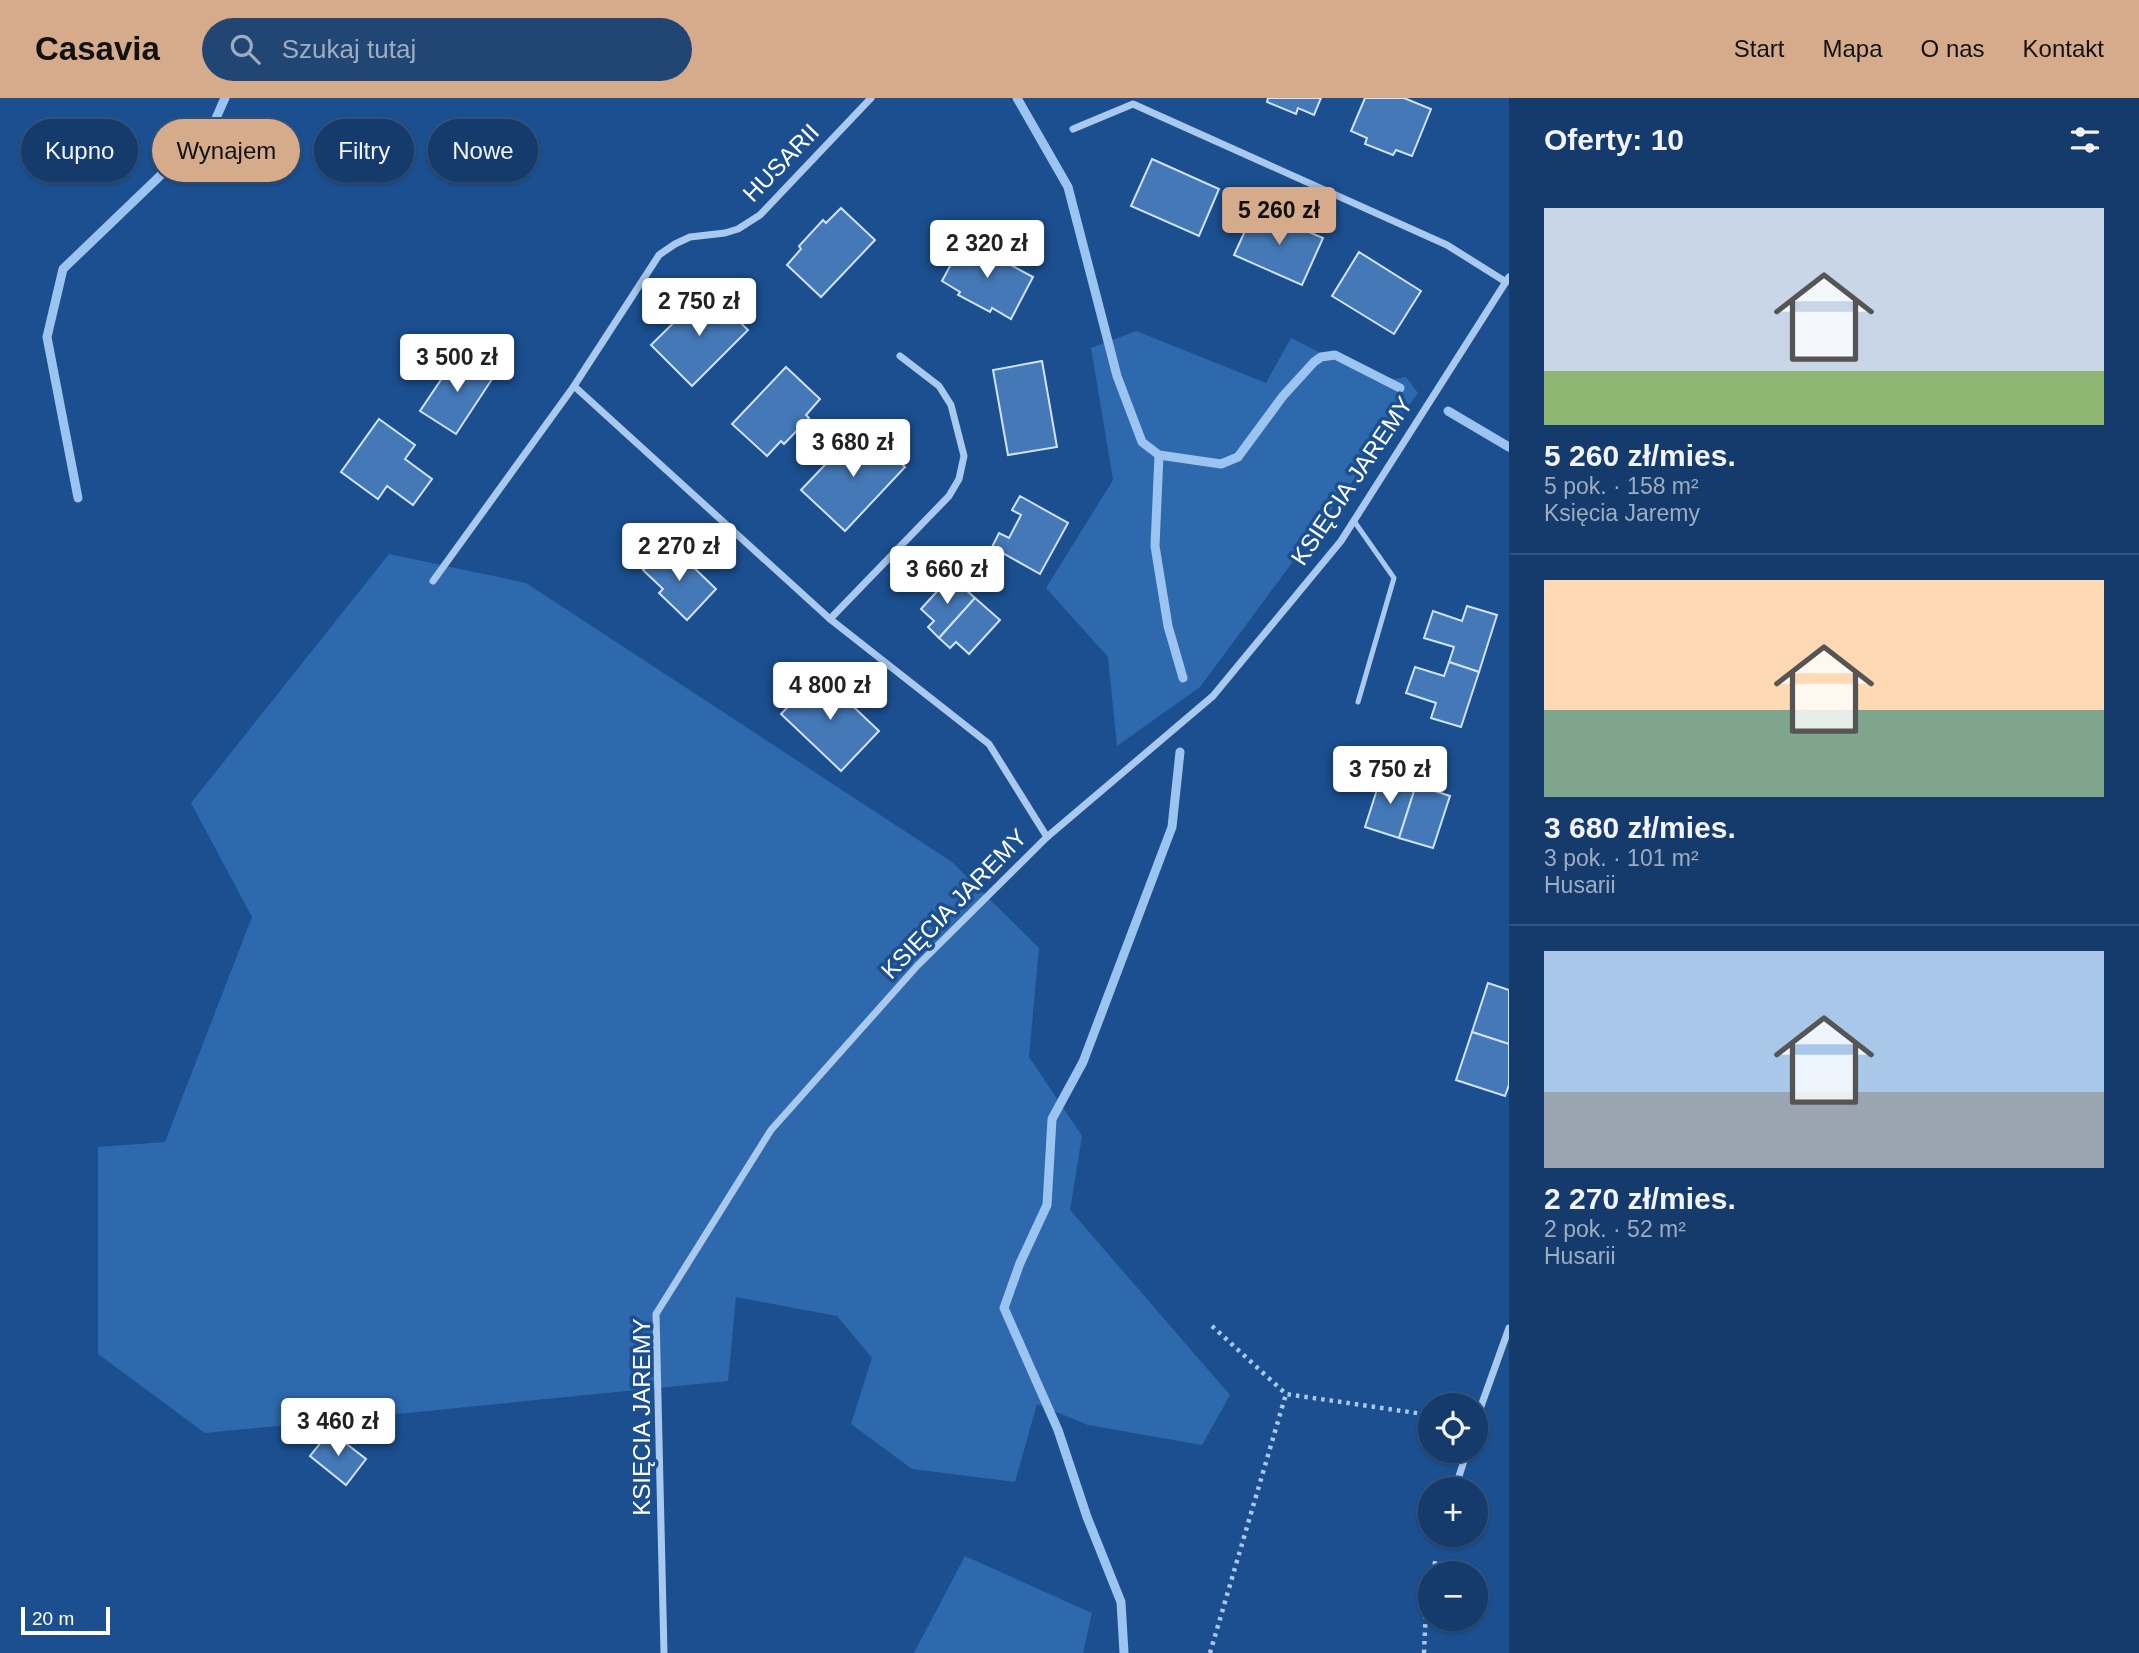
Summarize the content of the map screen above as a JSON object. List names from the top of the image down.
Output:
{
  "streets": {
    "street": ["HUSARII", "KSIĘCIA JAREMY"]
  },
  "scale_bar": "20 m",
  "page": {
    "header": "Casavia",
    "search": "Szukaj tutaj",
    "nav": [
      "Start",
      "Mapa",
      "O nas",
      "Kontakt"
    ],
    "heading": "Oferty: 10",
    "chip": [
      "Kupno",
      "Wynajem",
      "Filtry",
      "Nowe"
    ],
    "list": [
      {
        "name": "5 260 zł/mies.",
        "note": "5 pok. · 158 m² · Księcia Jaremy"
      },
      {
        "name": "3 680 zł/mies.",
        "note": "3 pok. · 101 m² · Husarii"
      },
      {
        "name": "2 270 zł/mies.",
        "note": "2 pok. · 52 m² · Husarii"
      }
    ],
    "price": [
      "5 260 zł",
      "2 320 zł",
      "2 750 zł",
      "3 500 zł",
      "3 680 zł",
      "2 270 zł",
      "3 660 zł",
      "4 800 zł",
      "3 750 zł",
      "3 460 zł"
    ],
    "map_buttons": ["+", "−"],
    "scale": "20 m"
  }
}
